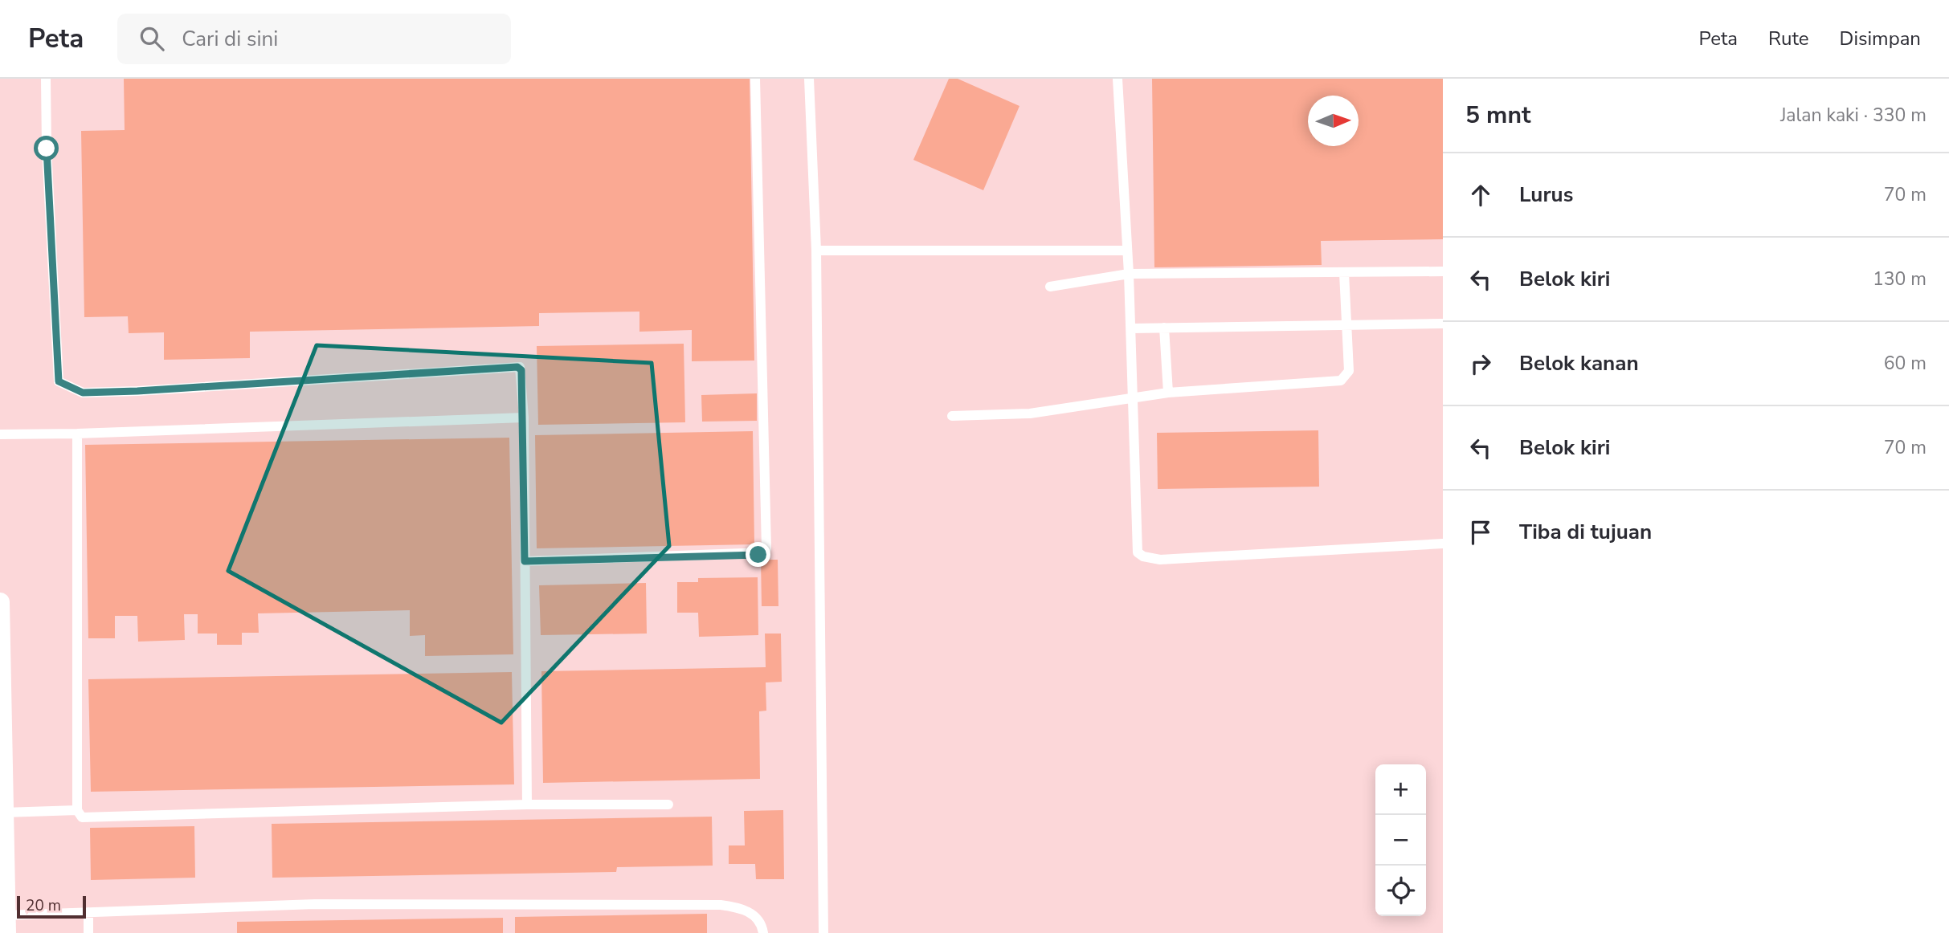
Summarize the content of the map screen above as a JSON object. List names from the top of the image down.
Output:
{
  "scale_bar": "20 m",
  "north": "right",
  "page": {
    "header": "Peta",
    "search": "Cari di sini",
    "nav": ["Peta", "Rute", "Disimpan"],
    "heading": ["5 mnt", "Jalan kaki · 330 m"],
    "list": [
      ["Lurus", "70 m"],
      ["Belok kiri", "130 m"],
      ["Belok kanan", "60 m"],
      ["Belok kiri", "70 m"],
      "Tiba di tujuan"
    ],
    "map_buttons": ["+", "−"],
    "scale": "20 m"
  }
}
